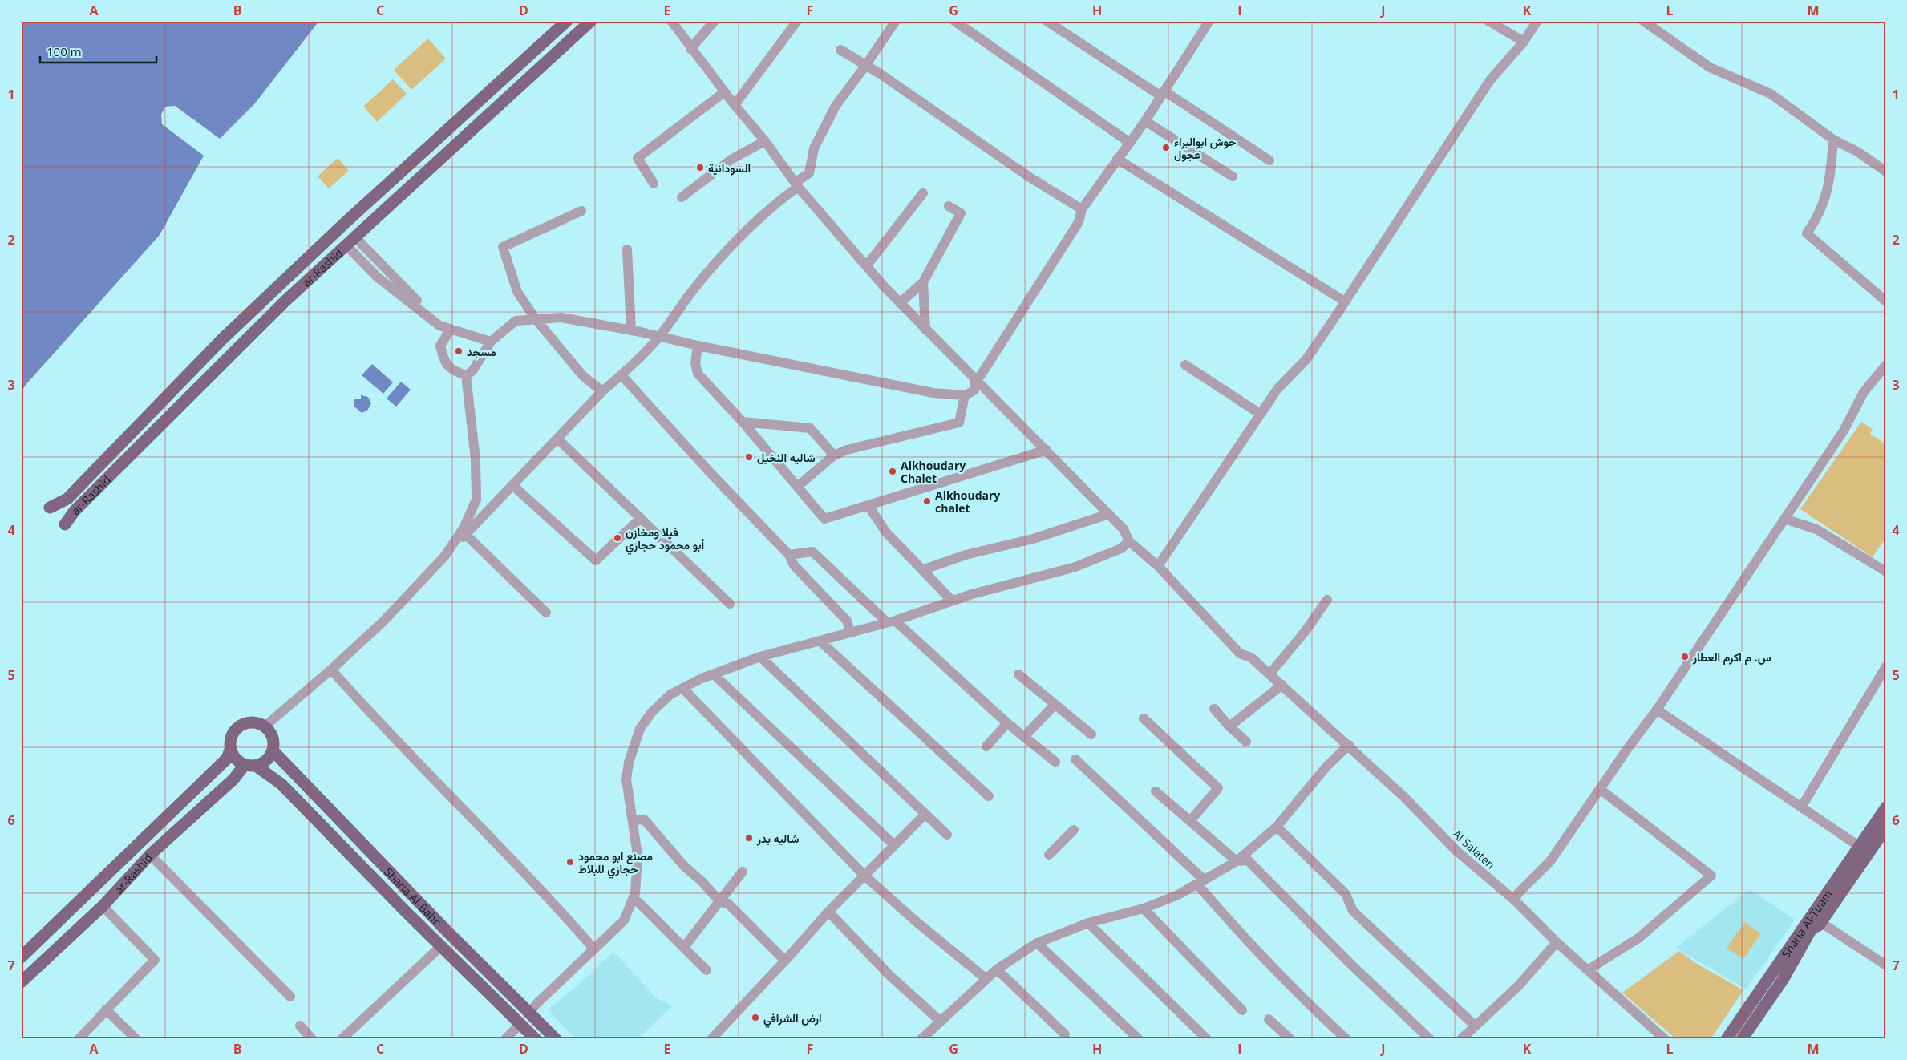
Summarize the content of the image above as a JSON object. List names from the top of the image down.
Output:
{
  "streets": {
    "main road": ["ar-Rashid", "Sharia Al-Bahr", "Sharia Al-Tuam"],
    "street": ["Al Salaten"]
  },
  "crossings": [
    ["ar-Rashid", "Sharia Al-Bahr"]
  ],
  "places": [
    "حوش ابوالبراء عجول",
    "السودانية",
    "مسجد",
    "شاليه النخيل",
    "Alkhoudary Chalet",
    "Alkhoudary chalet",
    "فيلا ومخازن أبو محمود حجازي",
    "س. م اكرم العطار",
    "شاليه بدر",
    "مصنع ابو محمود حجازي للبلاط",
    "ارض الشرافي"
  ],
  "scale_bar": "100 m",
  "grid": {
    "columns": [
      "A",
      "B",
      "C",
      "D",
      "E",
      "F",
      "G",
      "H",
      "I",
      "J",
      "K",
      "L",
      "M"
    ],
    "rows": [
      "1",
      "2",
      "3",
      "4",
      "5",
      "6",
      "7"
    ]
  }
}
